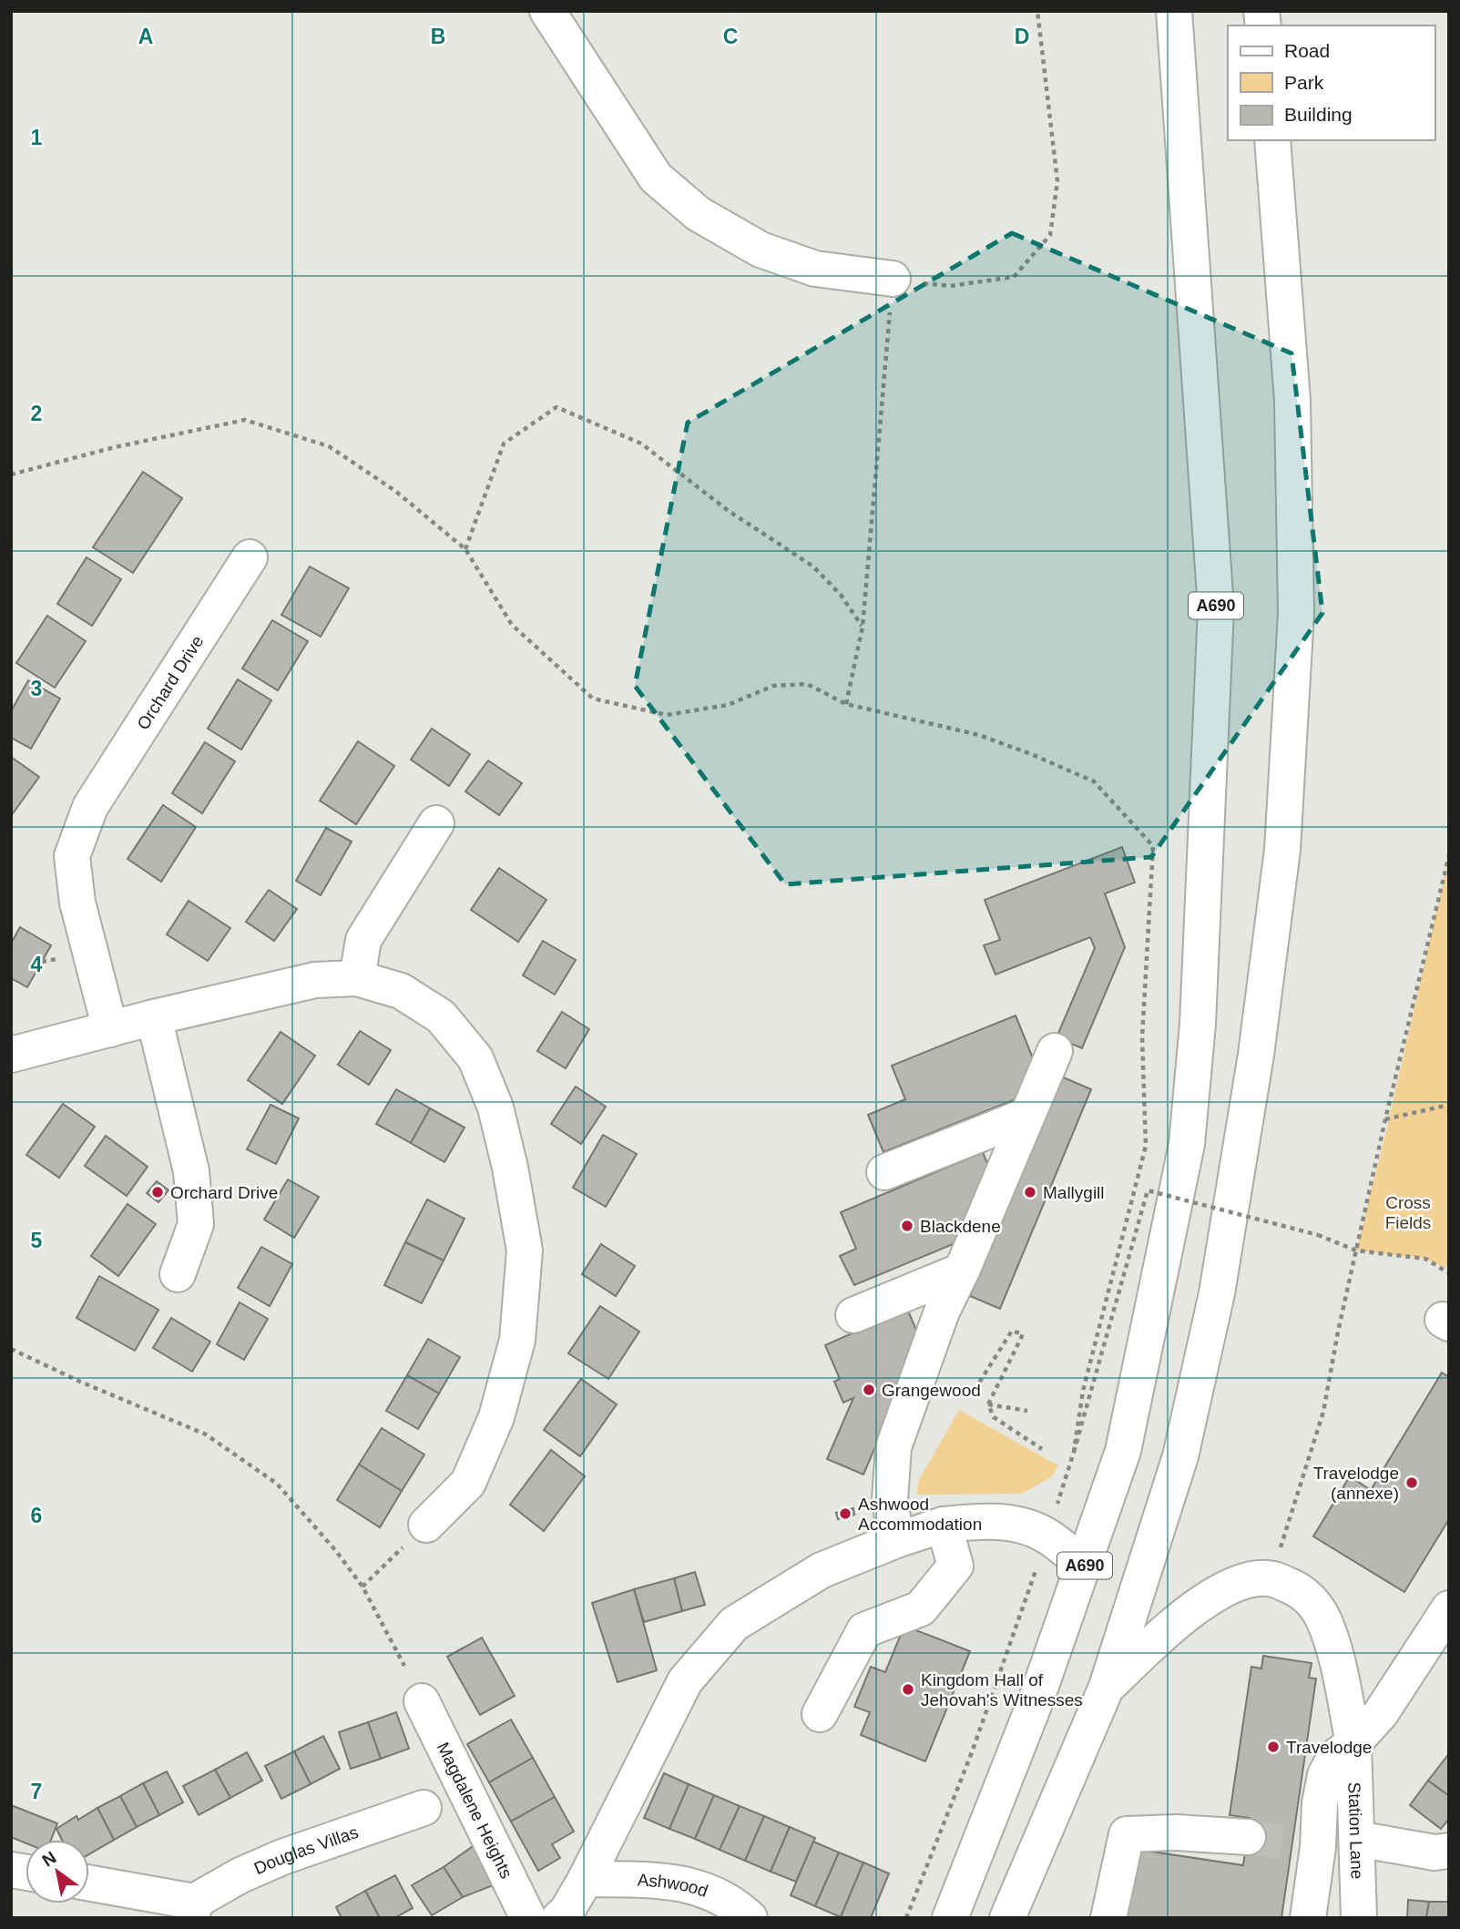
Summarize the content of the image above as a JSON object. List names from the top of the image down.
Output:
{
  "streets": {
    "main road": [
      "A690",
      "Orchard Drive",
      "Magdalene Heights",
      "Station Lane",
      "Douglas Villas",
      "Ashwood"
    ]
  },
  "parks": ["Cross Fields"],
  "places": [
    "Orchard Drive",
    "Mallygill",
    "Blackdene",
    "Grangewood",
    "Travelodge (annexe)",
    "Ashwood Accommodation",
    "Kingdom Hall of Jehovah's Witnesses",
    "Travelodge"
  ],
  "legend": ["Road", "Park", "Building"],
  "north": "top left",
  "grid": {
    "columns": [
      "A",
      "B",
      "C",
      "D"
    ],
    "rows": [
      "1",
      "2",
      "3",
      "4",
      "5",
      "6",
      "7"
    ]
  }
}
